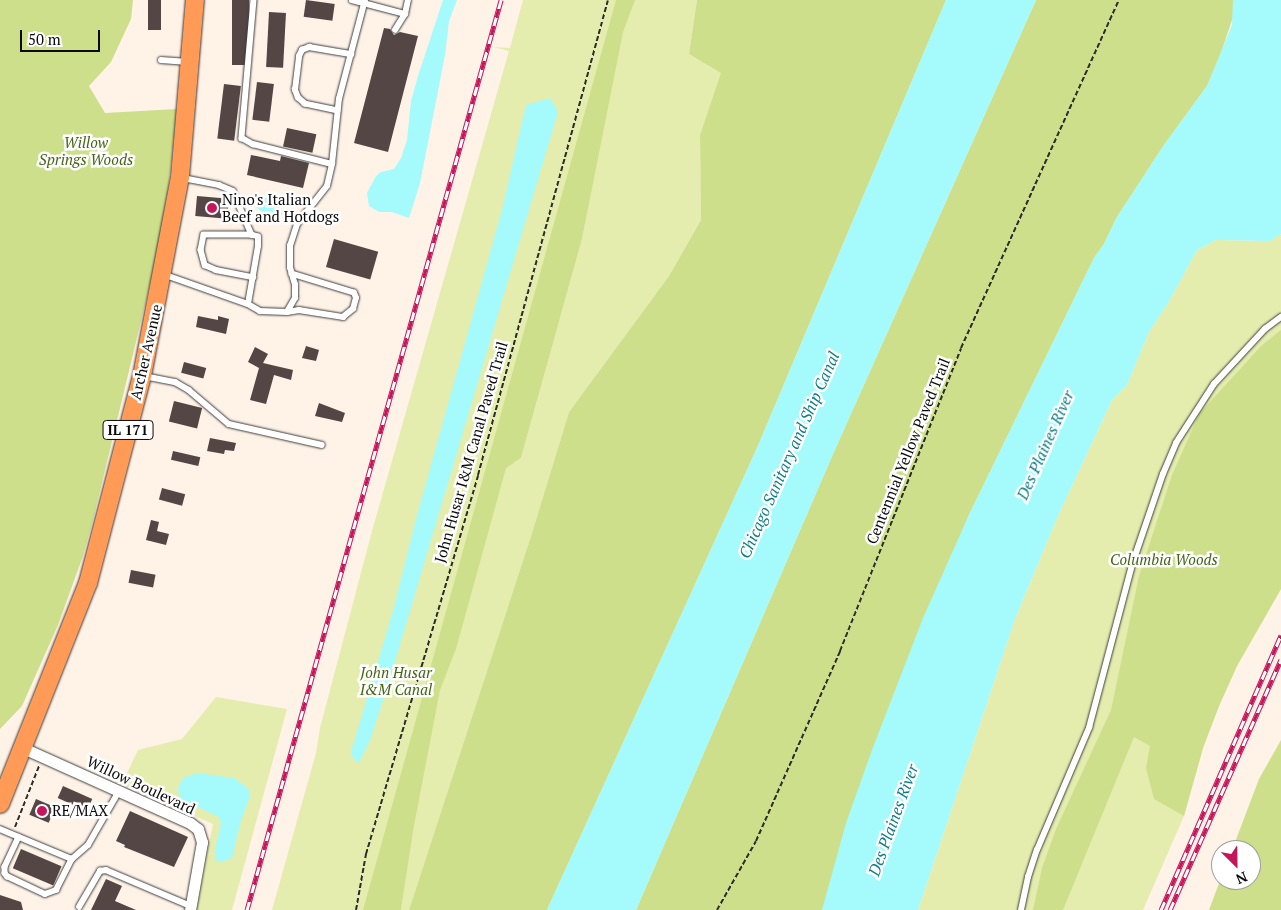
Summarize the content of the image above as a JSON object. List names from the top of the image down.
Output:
{
  "streets": {
    "main road": ["Archer Avenue", "IL 171"],
    "street": ["Willow Boulevard"],
    "path": ["Centennial Yellow Paved Trail", "John Husar I&M Canal Paved Trail"]
  },
  "crossings": [
    ["Archer Avenue", "Willow Boulevard"]
  ],
  "water": ["Des Plaines River", "Chicago Sanitary and Ship Canal"],
  "parks": ["Willow Springs Woods", "Columbia Woods", "John Husar I&M Canal"],
  "places": ["Nino's Italian Beef and Hotdogs", "RE/MAX"],
  "scale_bar": "50 m",
  "north": "bottom right"
}
